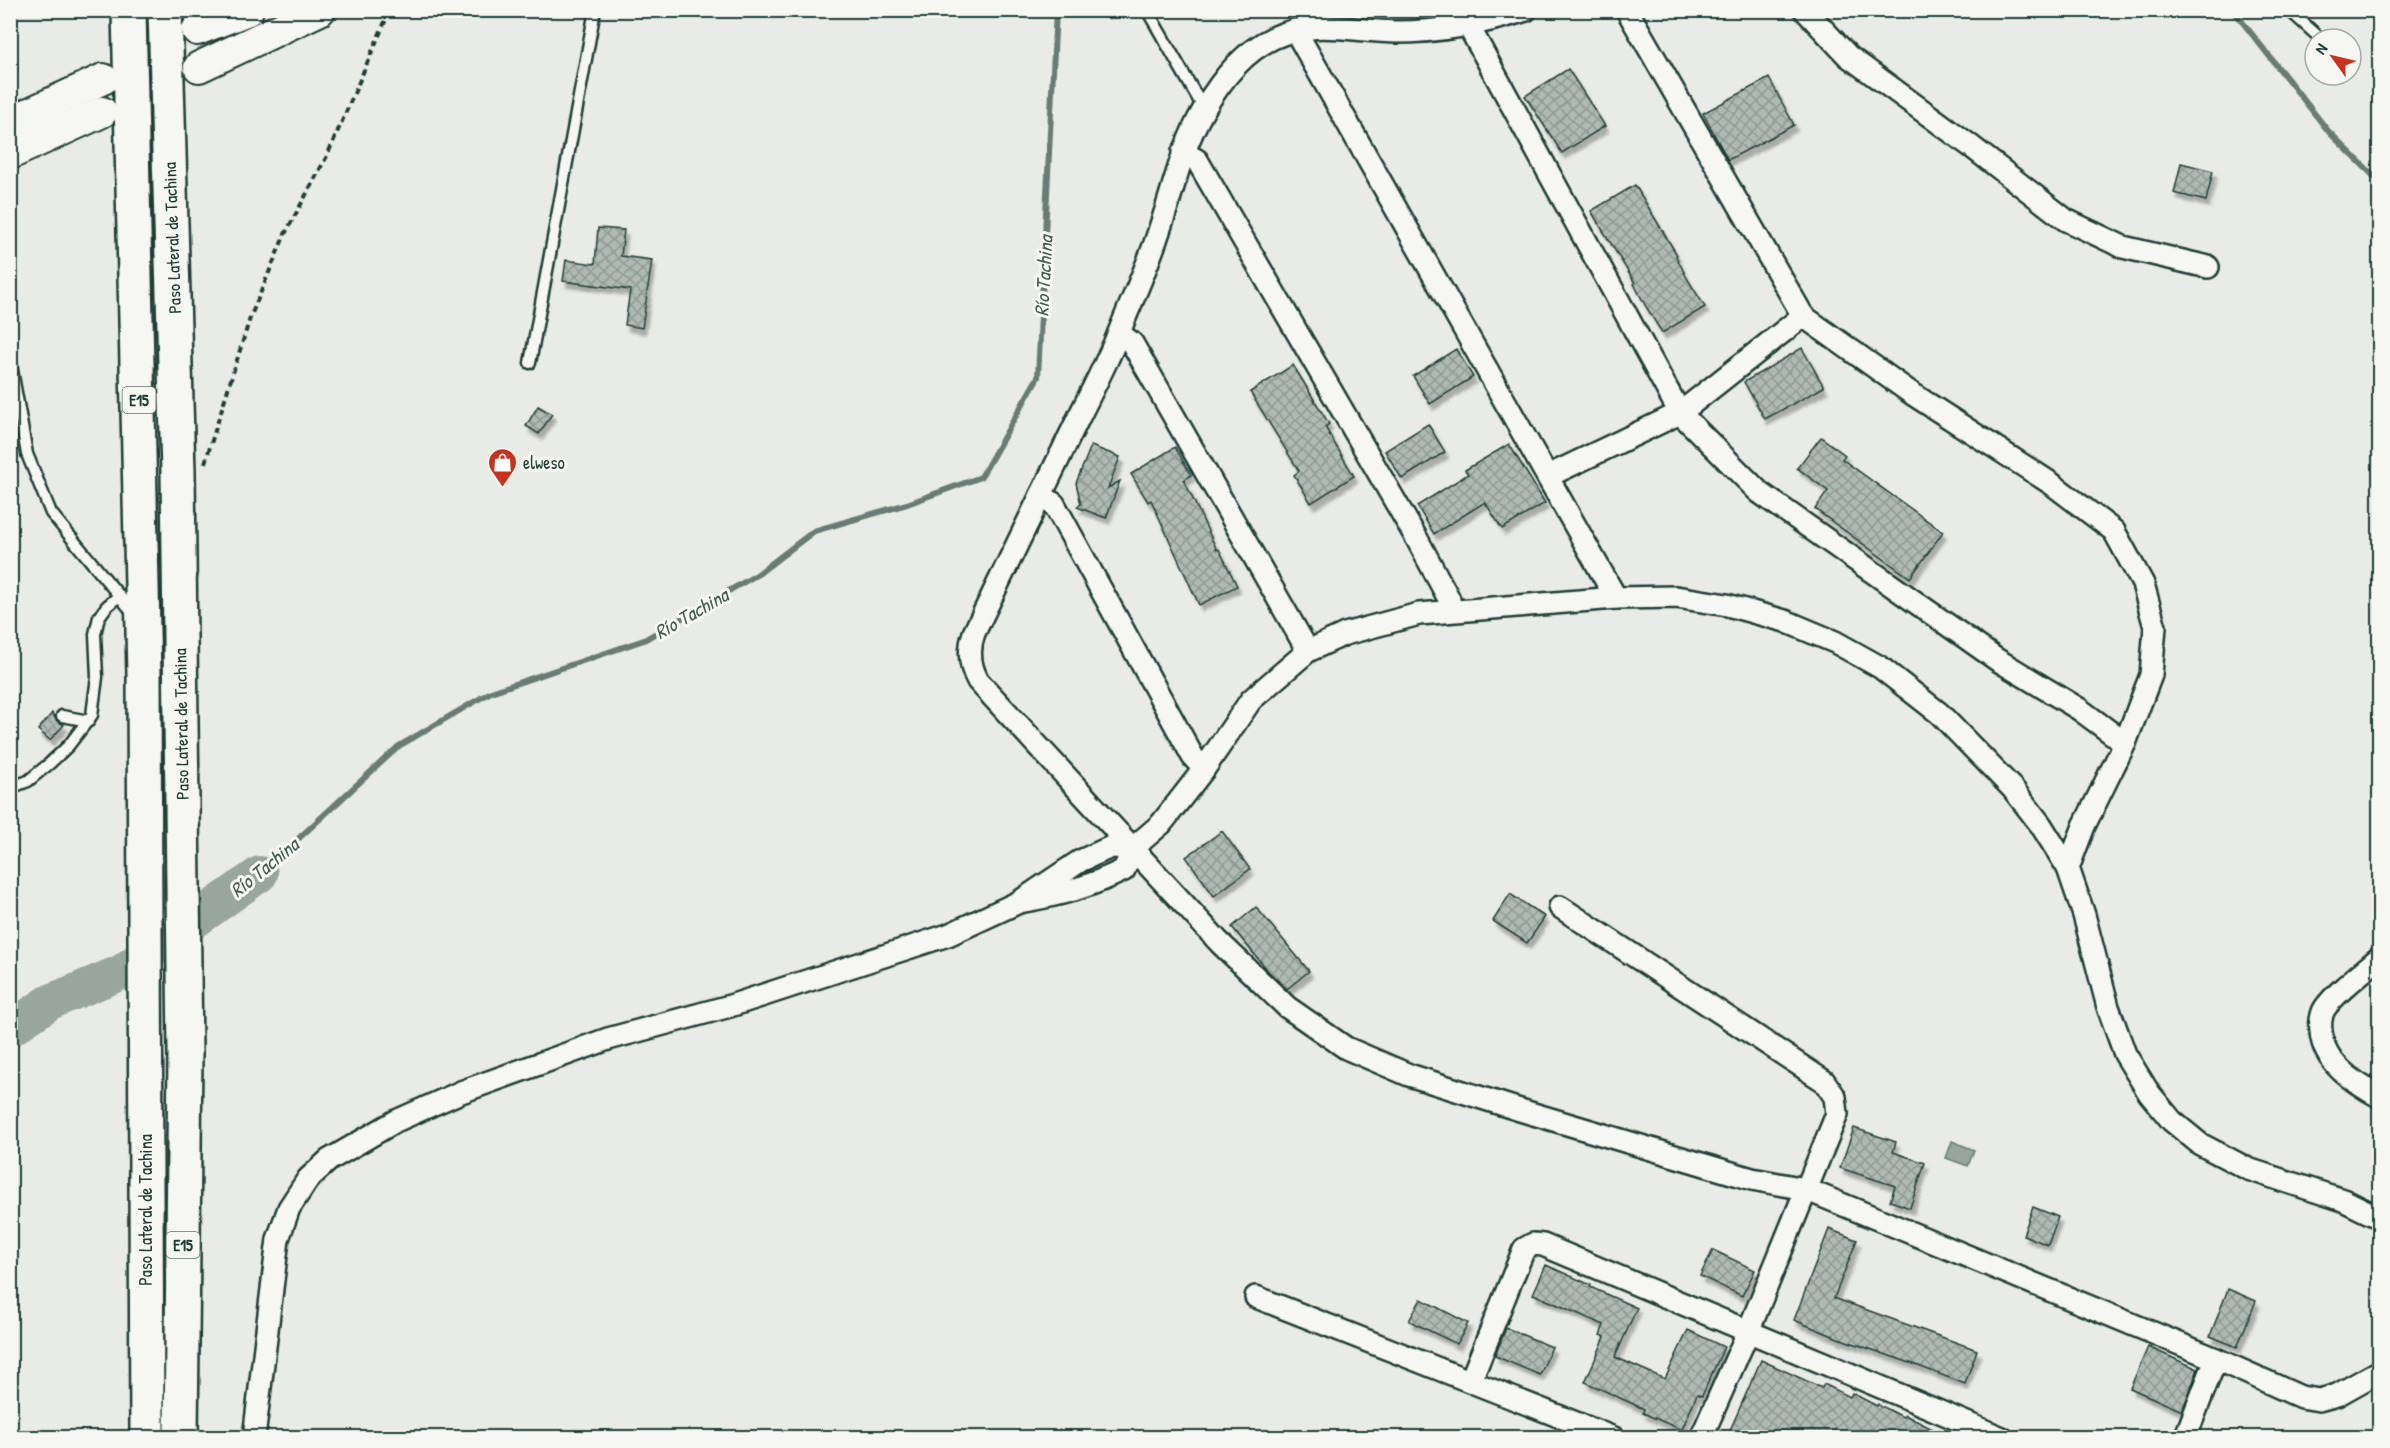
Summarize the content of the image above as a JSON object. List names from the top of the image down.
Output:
{
  "streets": {
    "highway": ["Paso Lateral de Tachina", "E15"]
  },
  "water": ["Río Tachina"],
  "places": {
    "shop": ["elweso"]
  },
  "north": "top left"
}
